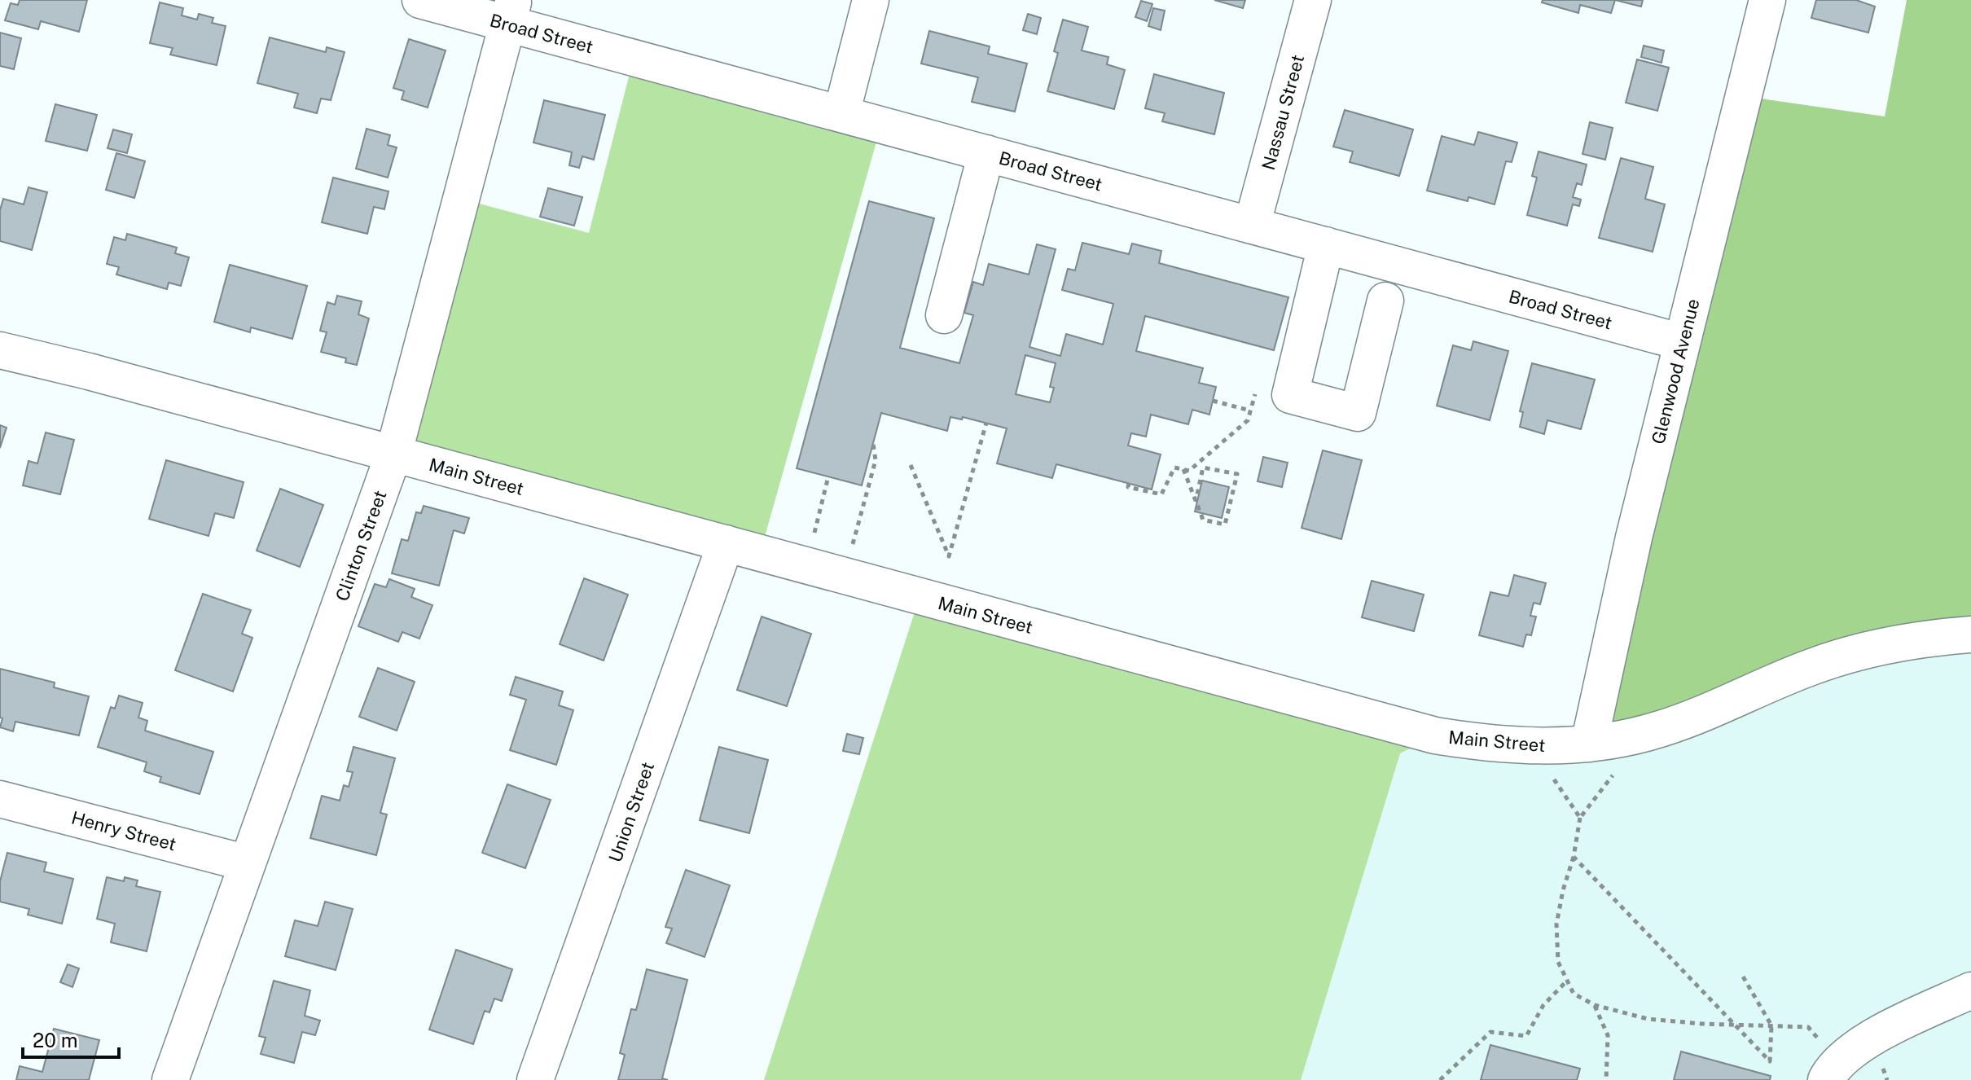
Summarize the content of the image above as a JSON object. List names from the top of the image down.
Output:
{
  "streets": {
    "street": [
      "Broad Street",
      "Nassau Street",
      "Glenwood Avenue",
      "Main Street",
      "Clinton Street",
      "Union Street",
      "Henry Street"
    ]
  },
  "crossings": [
    ["Broad Street", "Nassau Street"],
    ["Broad Street", "Glenwood Avenue"],
    ["Broad Street", "Clinton Street"],
    ["Glenwood Avenue", "Main Street"],
    ["Main Street", "Clinton Street"],
    ["Main Street", "Union Street"],
    ["Clinton Street", "Henry Street"]
  ],
  "scale_bar": "20 m"
}
